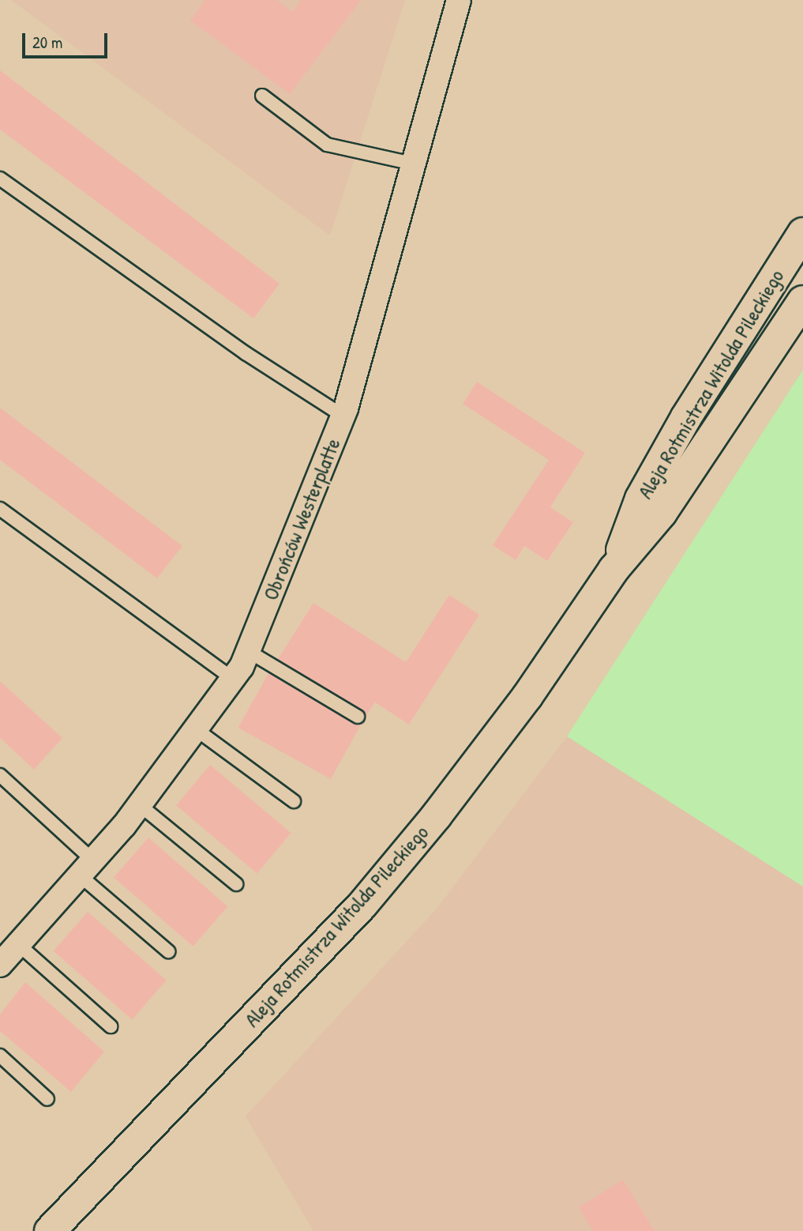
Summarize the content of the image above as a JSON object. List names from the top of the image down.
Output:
{
  "streets": {
    "street": ["Aleja Rotmistrza Witolda Pileckiego", "Obrońców Westerplatte"]
  },
  "scale_bar": "20 m"
}
